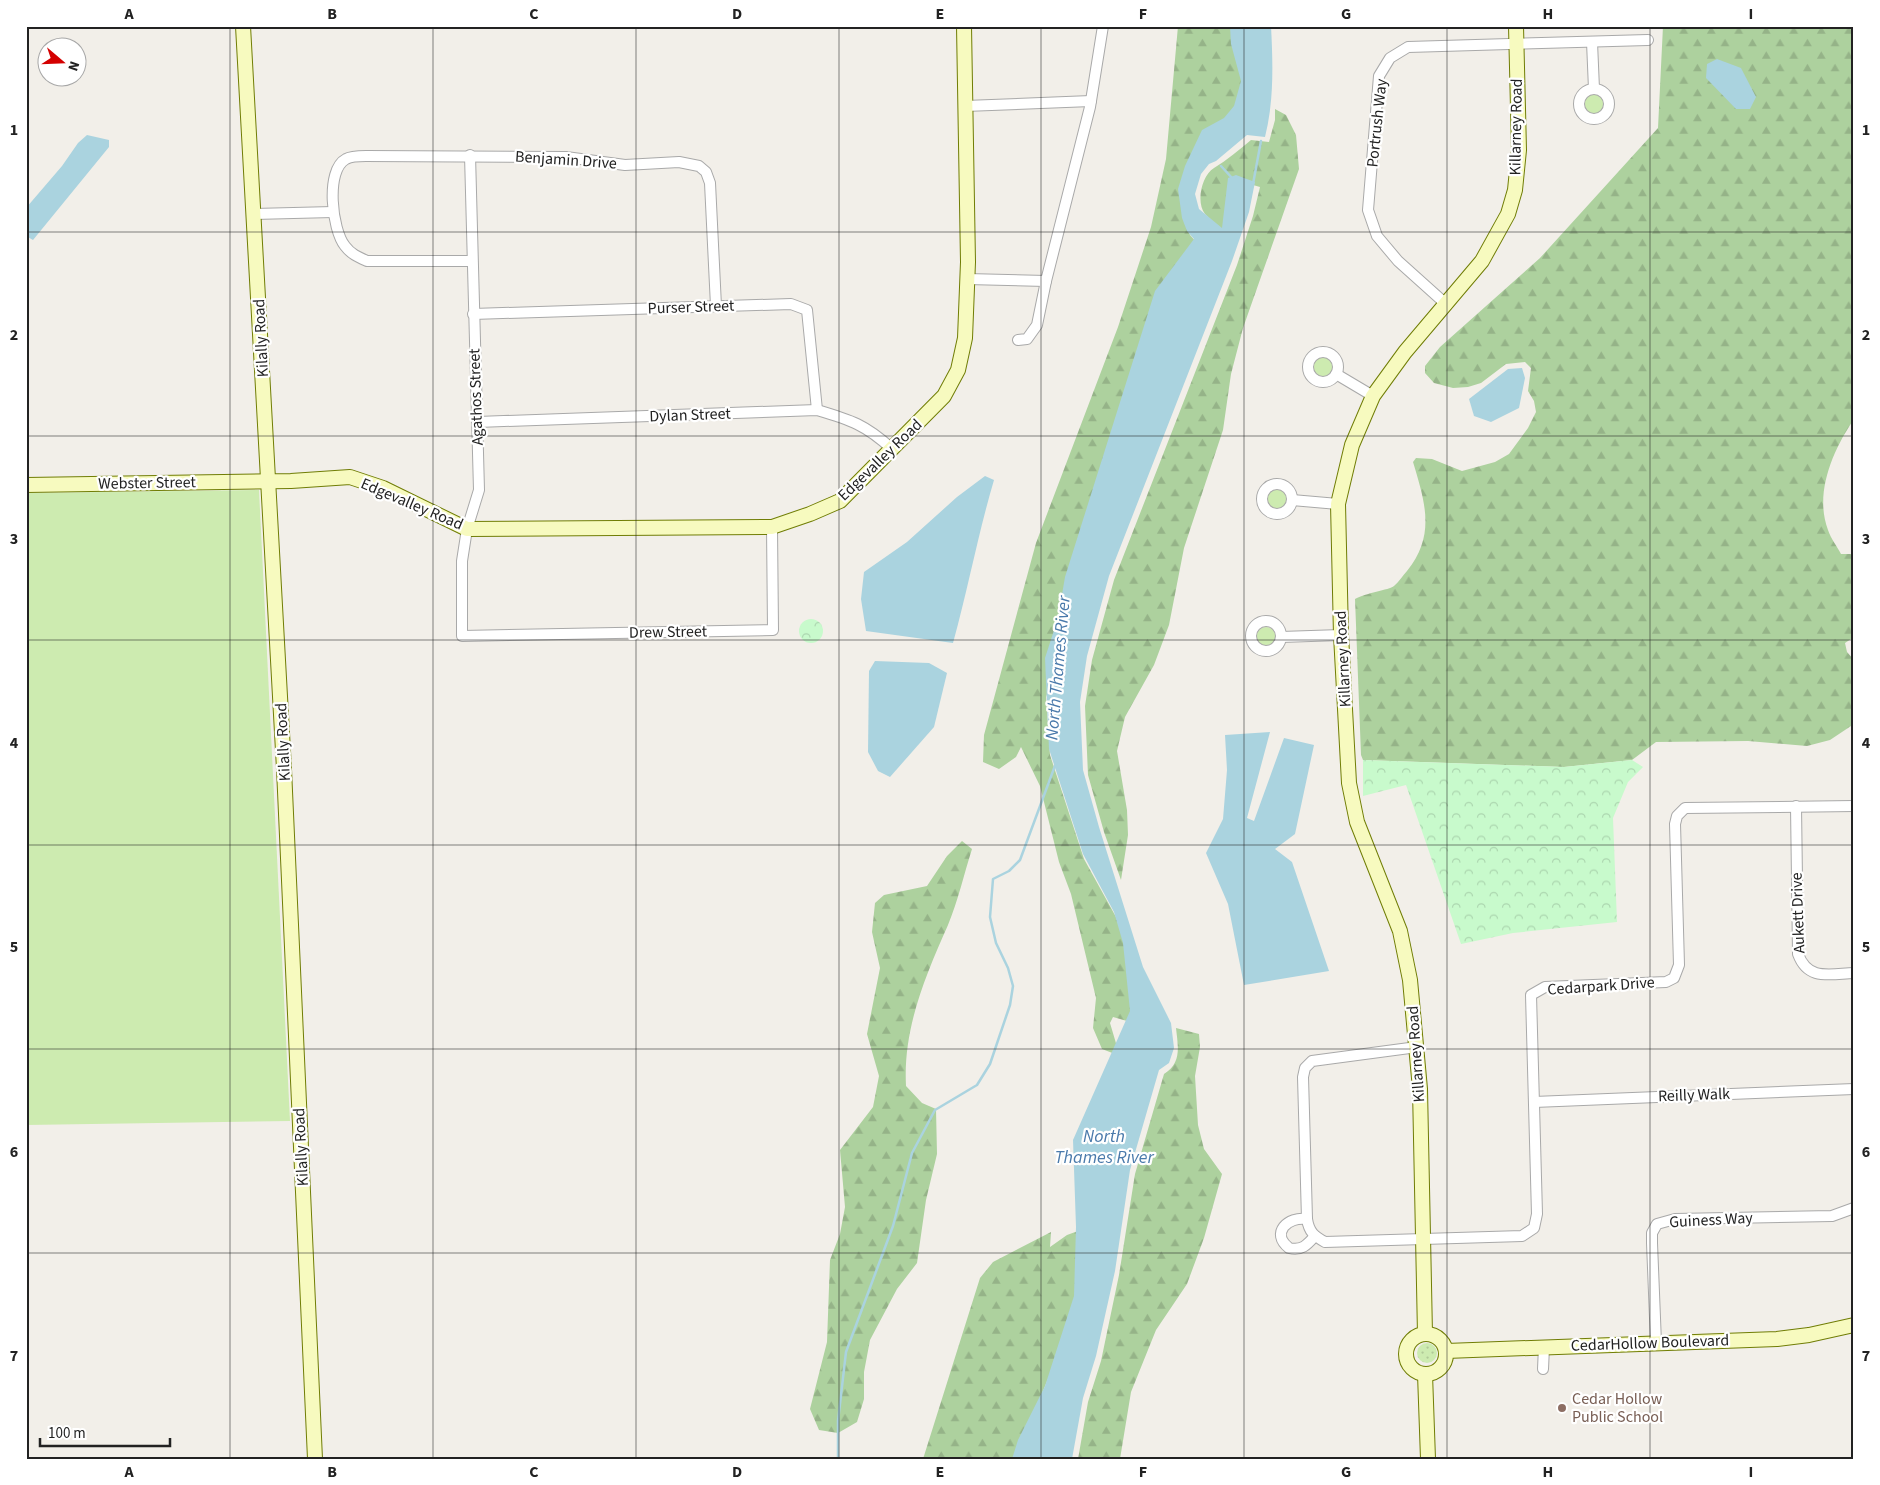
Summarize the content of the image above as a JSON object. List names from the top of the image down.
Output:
{
  "streets": {
    "street": [
      "Portrush Way",
      "Killarney Road",
      "Benjamin Drive",
      "Purser Street",
      "Kilally Road",
      "Agathos Street",
      "Dylan Street",
      "Edgevalley Road",
      "Webster Street",
      "Drew Street",
      "Aukett Drive",
      "Cedarpark Drive",
      "Reilly Walk",
      "Guiness Way",
      "CedarHollow Boulevard"
    ]
  },
  "crossings": [
    ["Portrush Way", "Killarney Road"],
    ["Killarney Road", "Cedarpark Drive"],
    ["Killarney Road", "CedarHollow Boulevard"],
    ["Benjamin Drive", "Purser Street"],
    ["Benjamin Drive", "Agathos Street"],
    ["Purser Street", "Agathos Street"],
    ["Purser Street", "Dylan Street"],
    ["Kilally Road", "Edgevalley Road"],
    ["Kilally Road", "Webster Street"],
    ["Agathos Street", "Dylan Street"],
    ["Agathos Street", "Edgevalley Road"],
    ["Agathos Street", "Drew Street"],
    ["Dylan Street", "Edgevalley Road"],
    ["Edgevalley Road", "Webster Street"],
    ["Edgevalley Road", "Drew Street"],
    ["Aukett Drive", "Cedarpark Drive"],
    ["Cedarpark Drive", "Reilly Walk"],
    ["Guiness Way", "CedarHollow Boulevard"]
  ],
  "water": ["North Thames River"],
  "places": ["Cedar Hollow Public School"],
  "scale_bar": "100 m",
  "north": "right",
  "grid": {
    "columns": [
      "A",
      "B",
      "C",
      "D",
      "E",
      "F",
      "G",
      "H",
      "I"
    ],
    "rows": [
      "1",
      "2",
      "3",
      "4",
      "5",
      "6",
      "7"
    ]
  }
}
